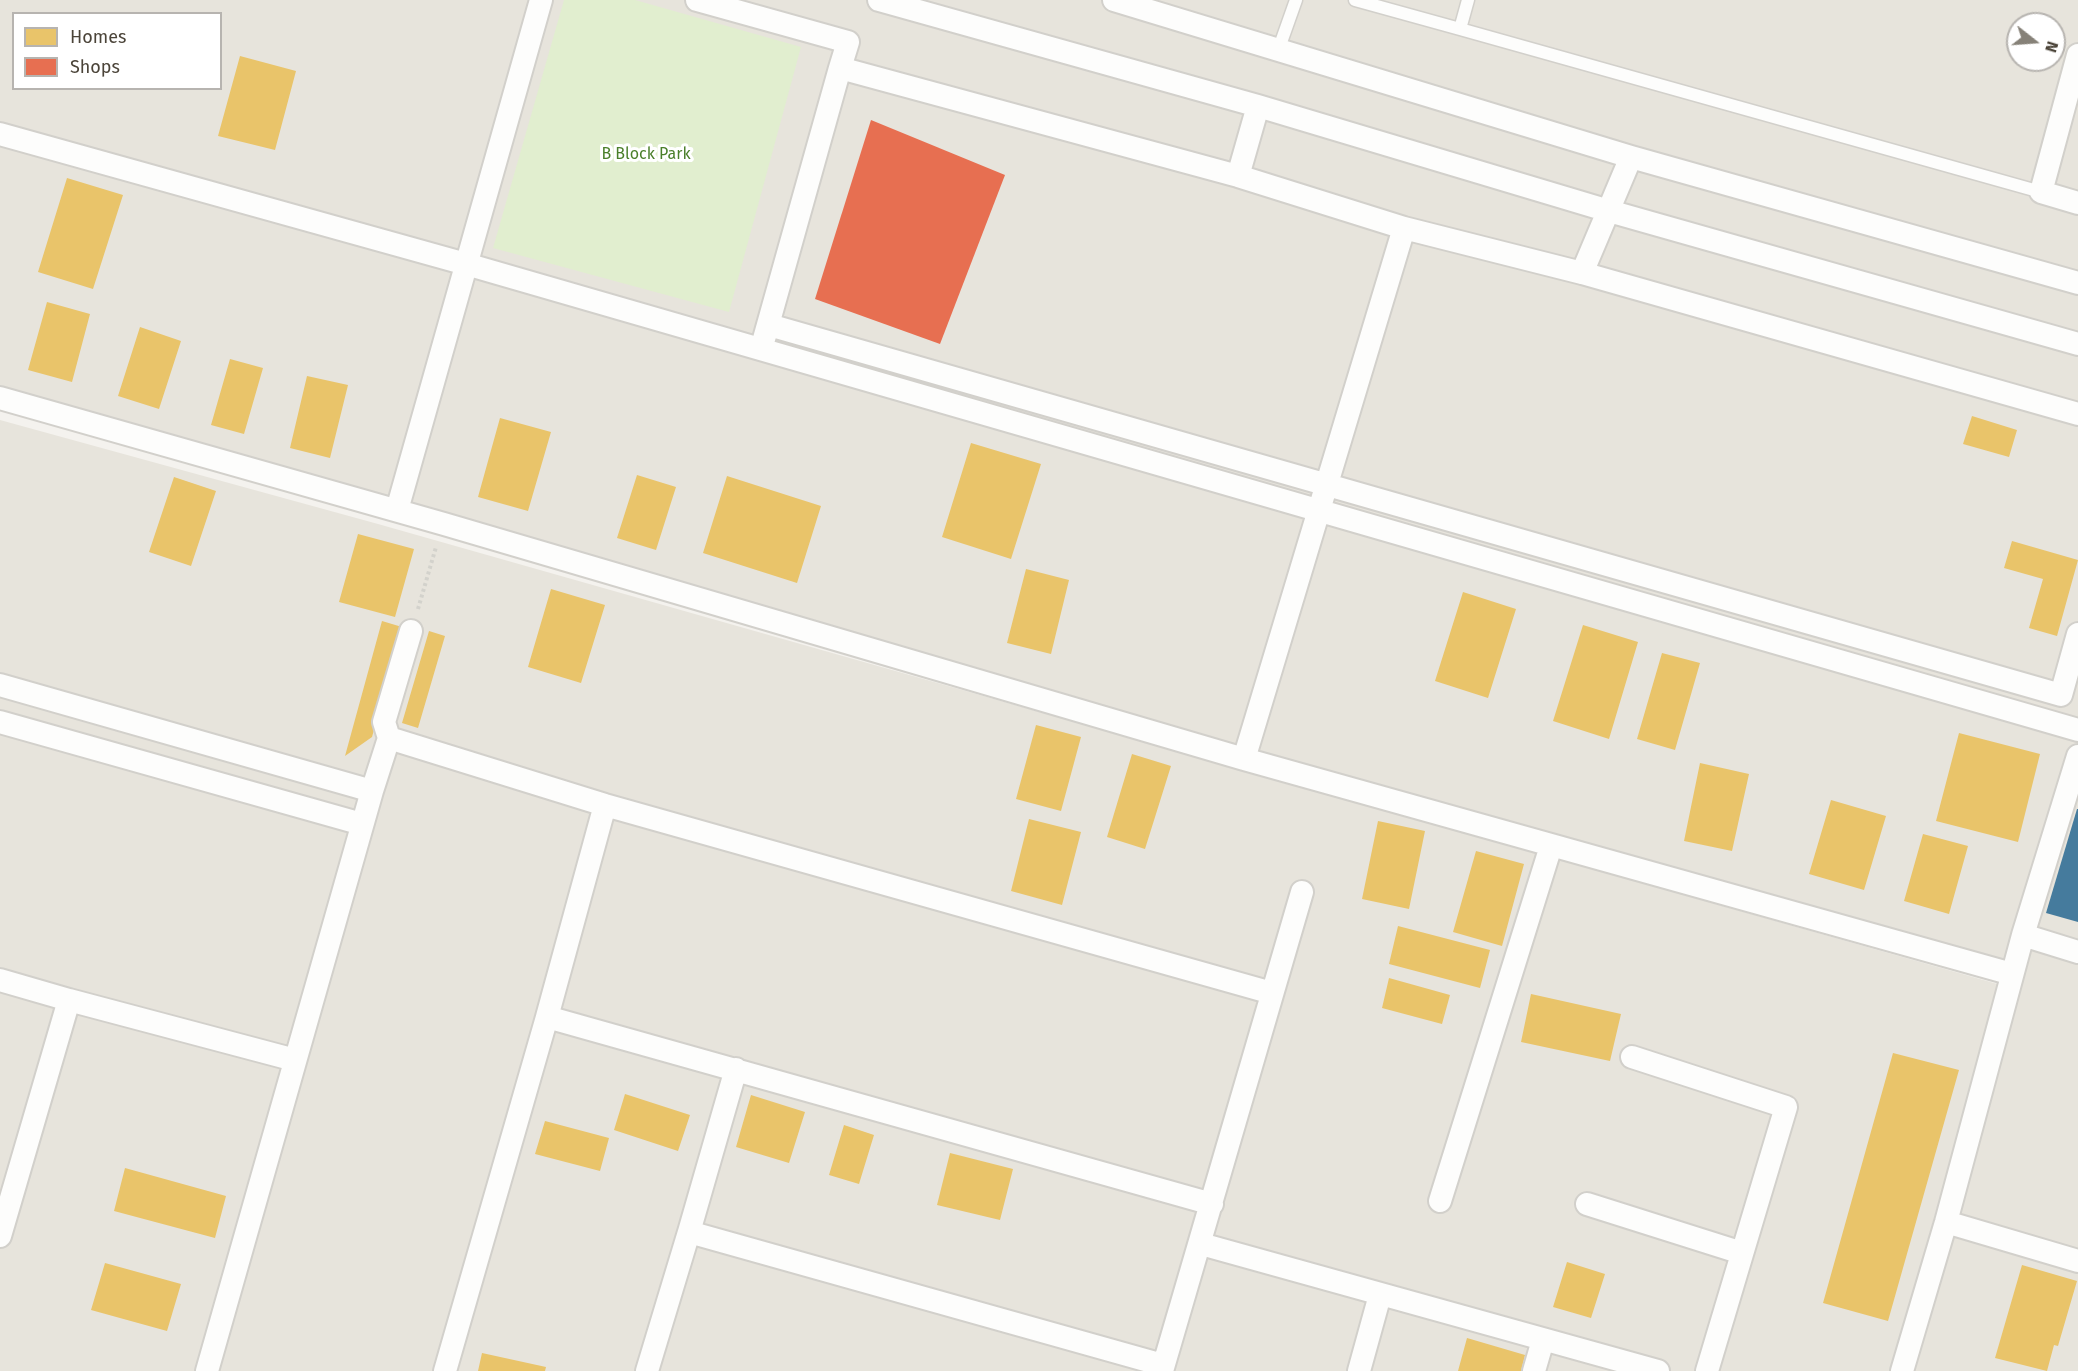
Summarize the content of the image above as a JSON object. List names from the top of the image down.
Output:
{
  "parks": ["B Block Park"],
  "legend": ["Homes", "Shops"],
  "north": "right"
}
